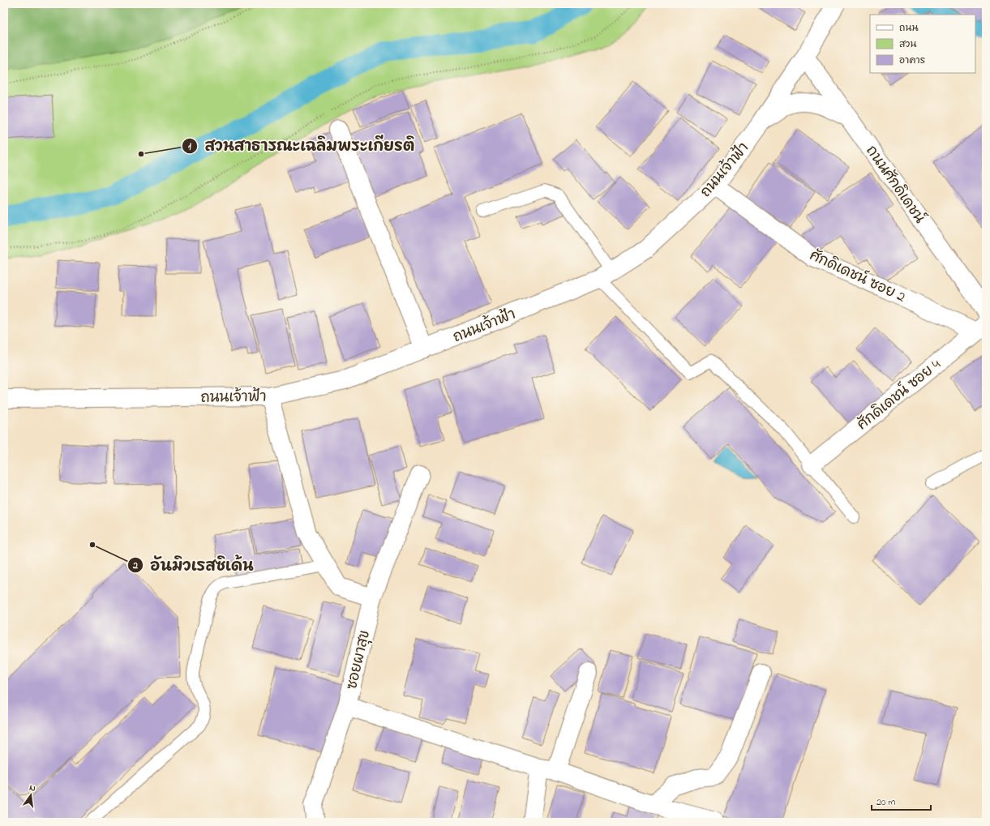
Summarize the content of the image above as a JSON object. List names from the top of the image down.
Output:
{
  "streets": {
    "street": [
      "ถนนเจ้าฟ้า",
      "ถนนศักดิเดชน์",
      "ศักดิเดชน์ ซอย 2",
      "ศักดิเดชน์ ซอย 4",
      "ซอยผาสุข"
    ]
  },
  "crossings": [
    ["ถนนเจ้าฟ้า", "ถนนศักดิเดชน์"],
    ["ถนนเจ้าฟ้า", "ศักดิเดชน์ ซอย 2"],
    ["ศักดิเดชน์ ซอย 2", "ศักดิเดชน์ ซอย 4"]
  ],
  "places": ["สวนสาธารณะเฉลิมพระเกียรติ", "อันมิวเรสซิเด้น"],
  "legend": ["ถนน", "สวน", "อาคาร"],
  "scale_bar": "20 m",
  "north": "top"
}
